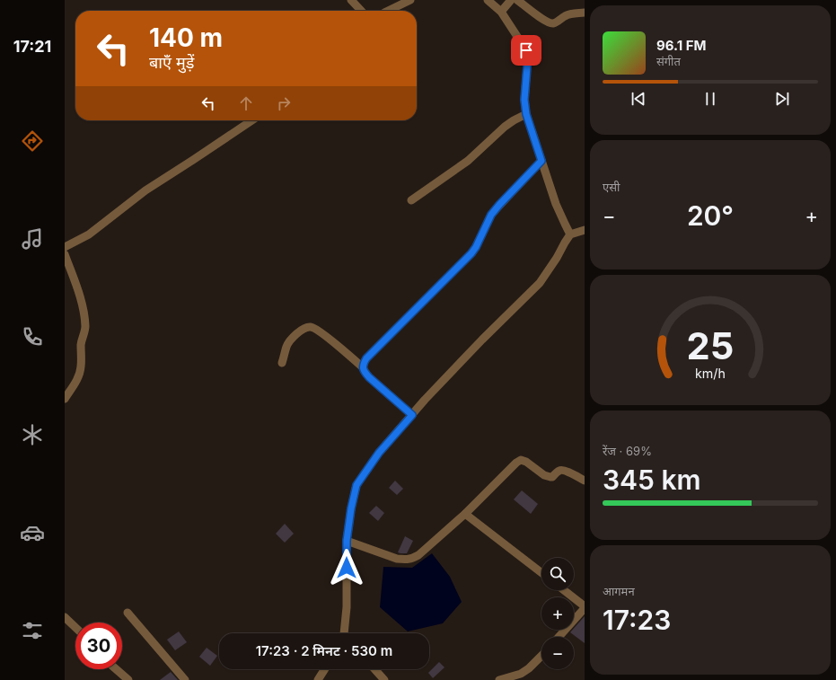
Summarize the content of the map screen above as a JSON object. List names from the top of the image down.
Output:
{
  "page": {
    "tabs": "17:21",
    "turn": ["140 m", "बाएँ मुड़ें"],
    "song": ["96.1 FM", "संगीत"],
    "tile": [
      "एसी",
      ["रेंज · 69%", "345 km"],
      ["आगमन", "17:23"]
    ],
    "heat": ["−", "20°", "+"],
    "map_buttons": ["+", "−"],
    "limit": "30",
    "trip": "17:23 · 2 मिनट · 530 m",
    "gauge": ["25", "km/h"]
  }
}
